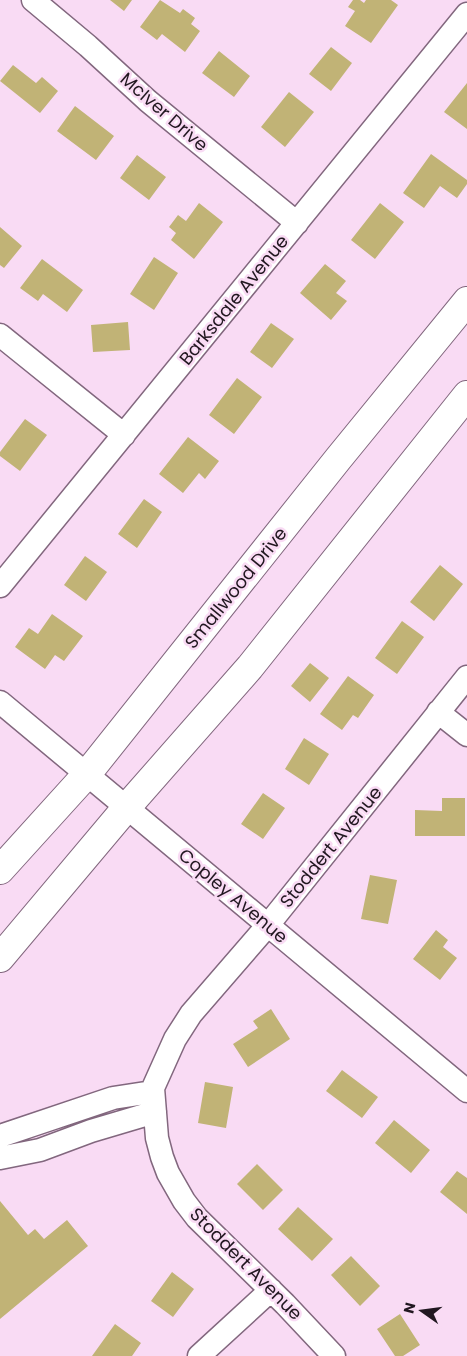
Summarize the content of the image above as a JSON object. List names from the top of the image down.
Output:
{
  "streets": {
    "main road": ["Smallwood Drive"],
    "street": [
      "McIver Drive",
      "Barksdale Avenue",
      "Stoddert Avenue",
      "Copley Avenue"
    ]
  },
  "crossings": [
    ["McIver Drive", "Barksdale Avenue"],
    ["Smallwood Drive", "Copley Avenue"],
    ["Stoddert Avenue", "Copley Avenue"]
  ],
  "north": "left"
}
